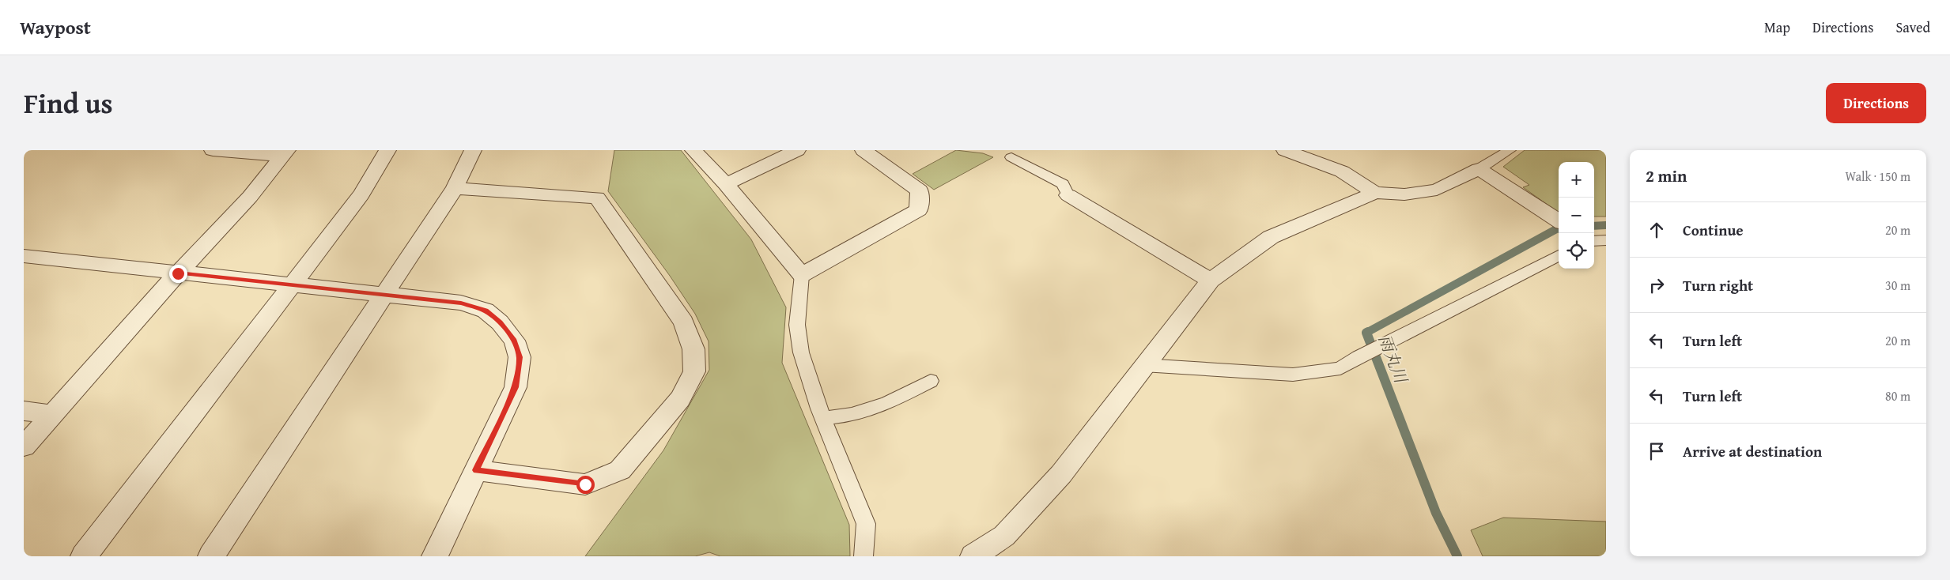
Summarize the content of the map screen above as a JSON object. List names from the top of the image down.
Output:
{
  "water": ["雨丸川"],
  "page": {
    "header": "Waypost",
    "nav": ["Map", "Directions", "Saved"],
    "title": "Find us",
    "buttons": "Directions",
    "heading": ["2 min", "Walk · 150 m"],
    "map_buttons": ["+", "−"],
    "list": [
      ["Continue", "20 m"],
      ["Turn right", "30 m"],
      ["Turn left", "20 m"],
      ["Turn left", "80 m"],
      "Arrive at destination"
    ]
  }
}
